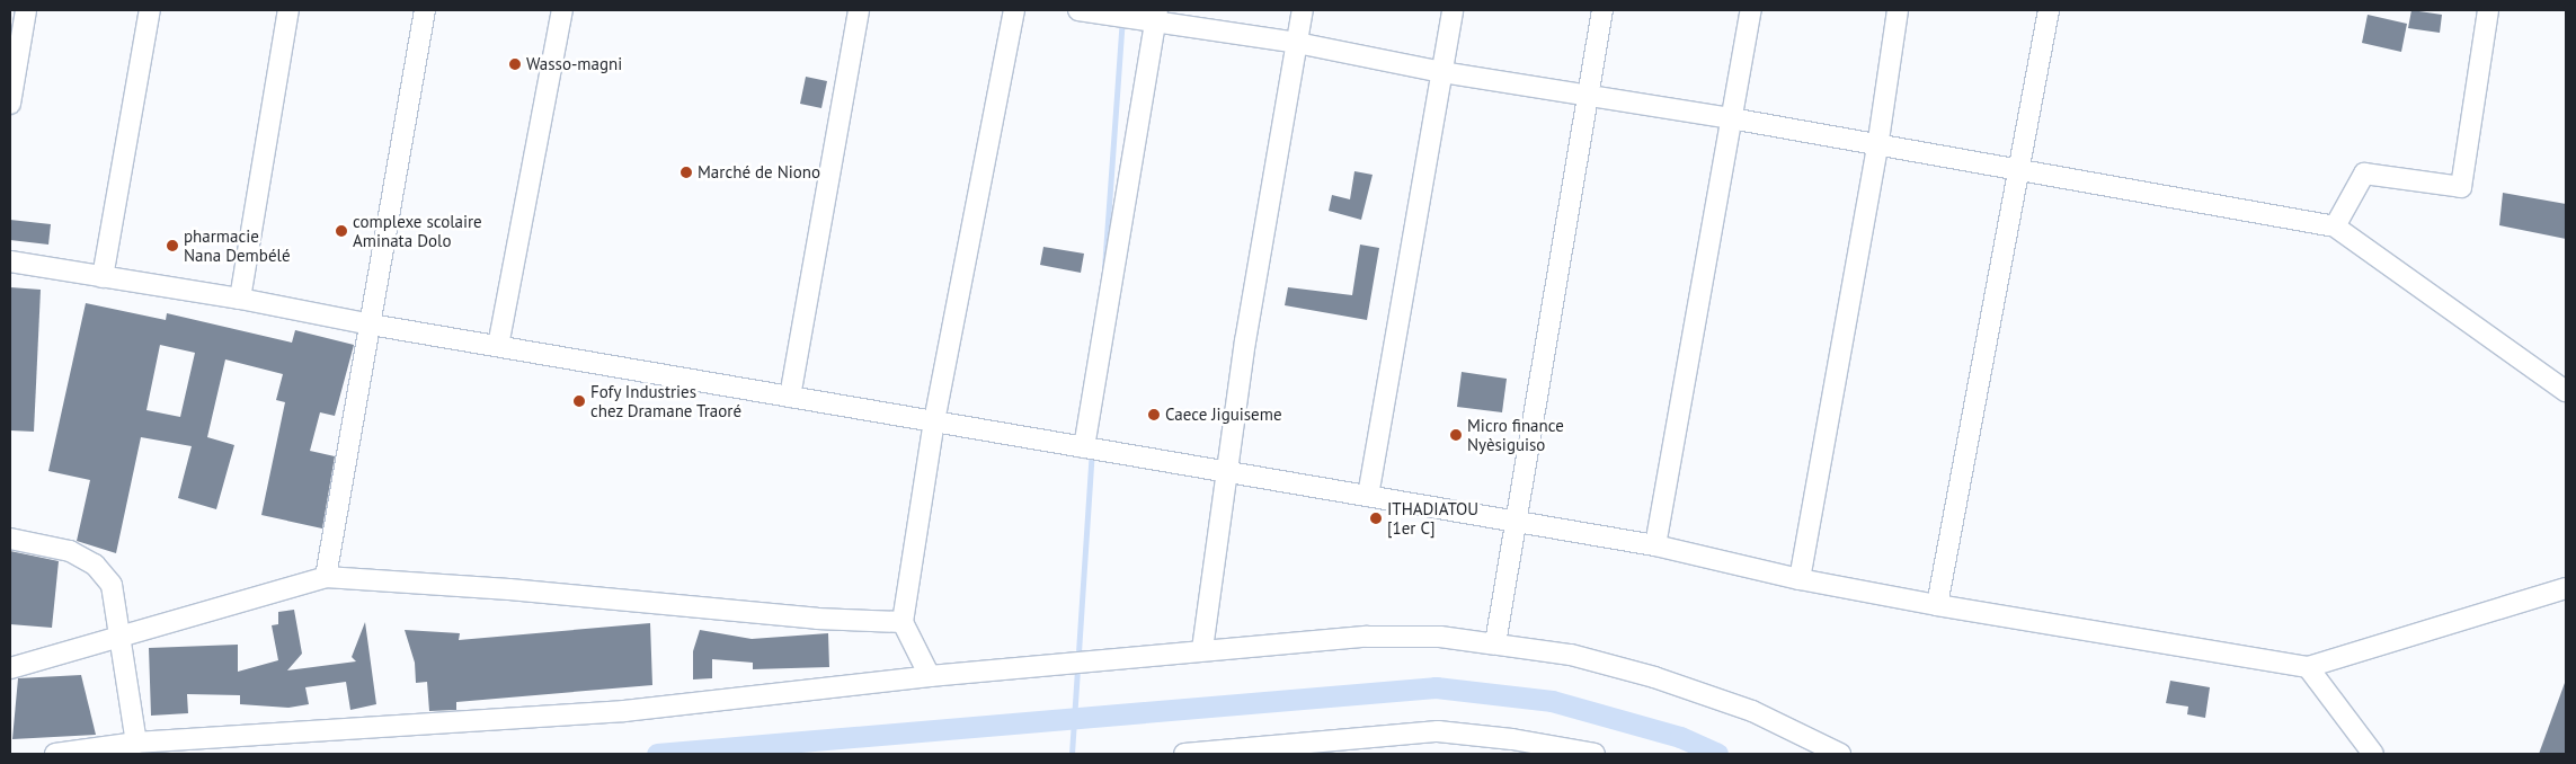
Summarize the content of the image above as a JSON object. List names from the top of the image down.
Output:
{
  "places": [
    "Wasso-magni",
    "Marché de Niono",
    "complexe scolaire Aminata Dolo",
    "pharmacie Nana Dembélé",
    "Fofy Industries chez Dramane Traoré",
    "Caece Jiguiseme",
    "Micro finance Nyèsiguiso",
    "ITHADIATOU [1er C]"
  ]
}
